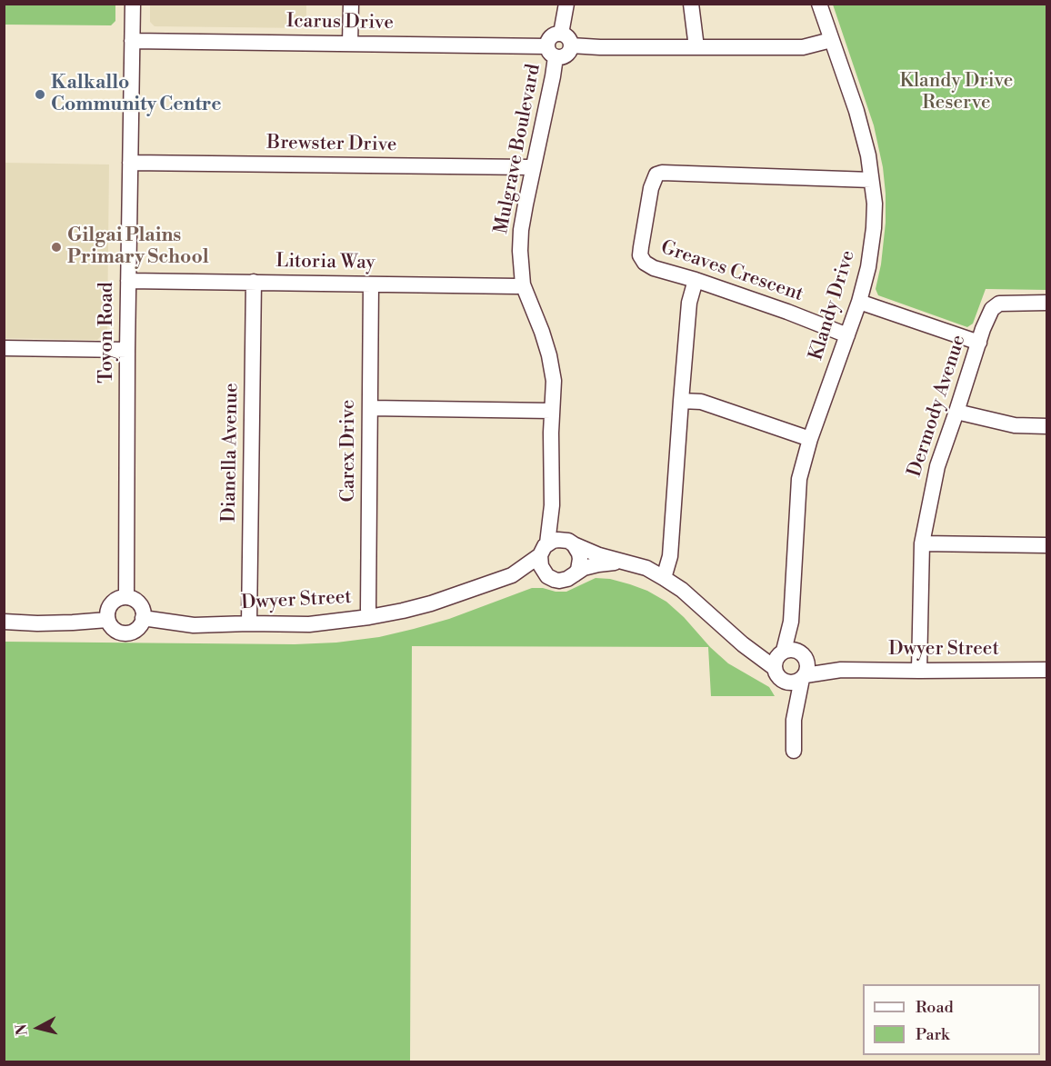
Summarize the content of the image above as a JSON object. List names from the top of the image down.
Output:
{
  "streets": {
    "street": [
      "Icarus Drive",
      "Brewster Drive",
      "Mulgrave Boulevard",
      "Litoria Way",
      "Greaves Crescent",
      "Klandy Drive",
      "Toyon Road",
      "Dermody Avenue",
      "Carex Drive",
      "Dianella Avenue",
      "Dwyer Street"
    ]
  },
  "crossings": [
    ["Icarus Drive", "Mulgrave Boulevard"],
    ["Icarus Drive", "Toyon Road"],
    ["Brewster Drive", "Mulgrave Boulevard"],
    ["Brewster Drive", "Toyon Road"],
    ["Mulgrave Boulevard", "Litoria Way"],
    ["Mulgrave Boulevard", "Dwyer Street"],
    ["Litoria Way", "Toyon Road"],
    ["Litoria Way", "Carex Drive"],
    ["Litoria Way", "Dianella Avenue"],
    ["Greaves Crescent", "Klandy Drive"],
    ["Klandy Drive", "Dwyer Street"],
    ["Toyon Road", "Dwyer Street"],
    ["Dermody Avenue", "Dwyer Street"],
    ["Carex Drive", "Dwyer Street"],
    ["Dianella Avenue", "Dwyer Street"]
  ],
  "parks": ["Klandy Drive Reserve"],
  "places": ["Kalkallo Community Centre", "Gilgai Plains Primary School"],
  "legend": ["Road", "Park"],
  "north": "left"
}
